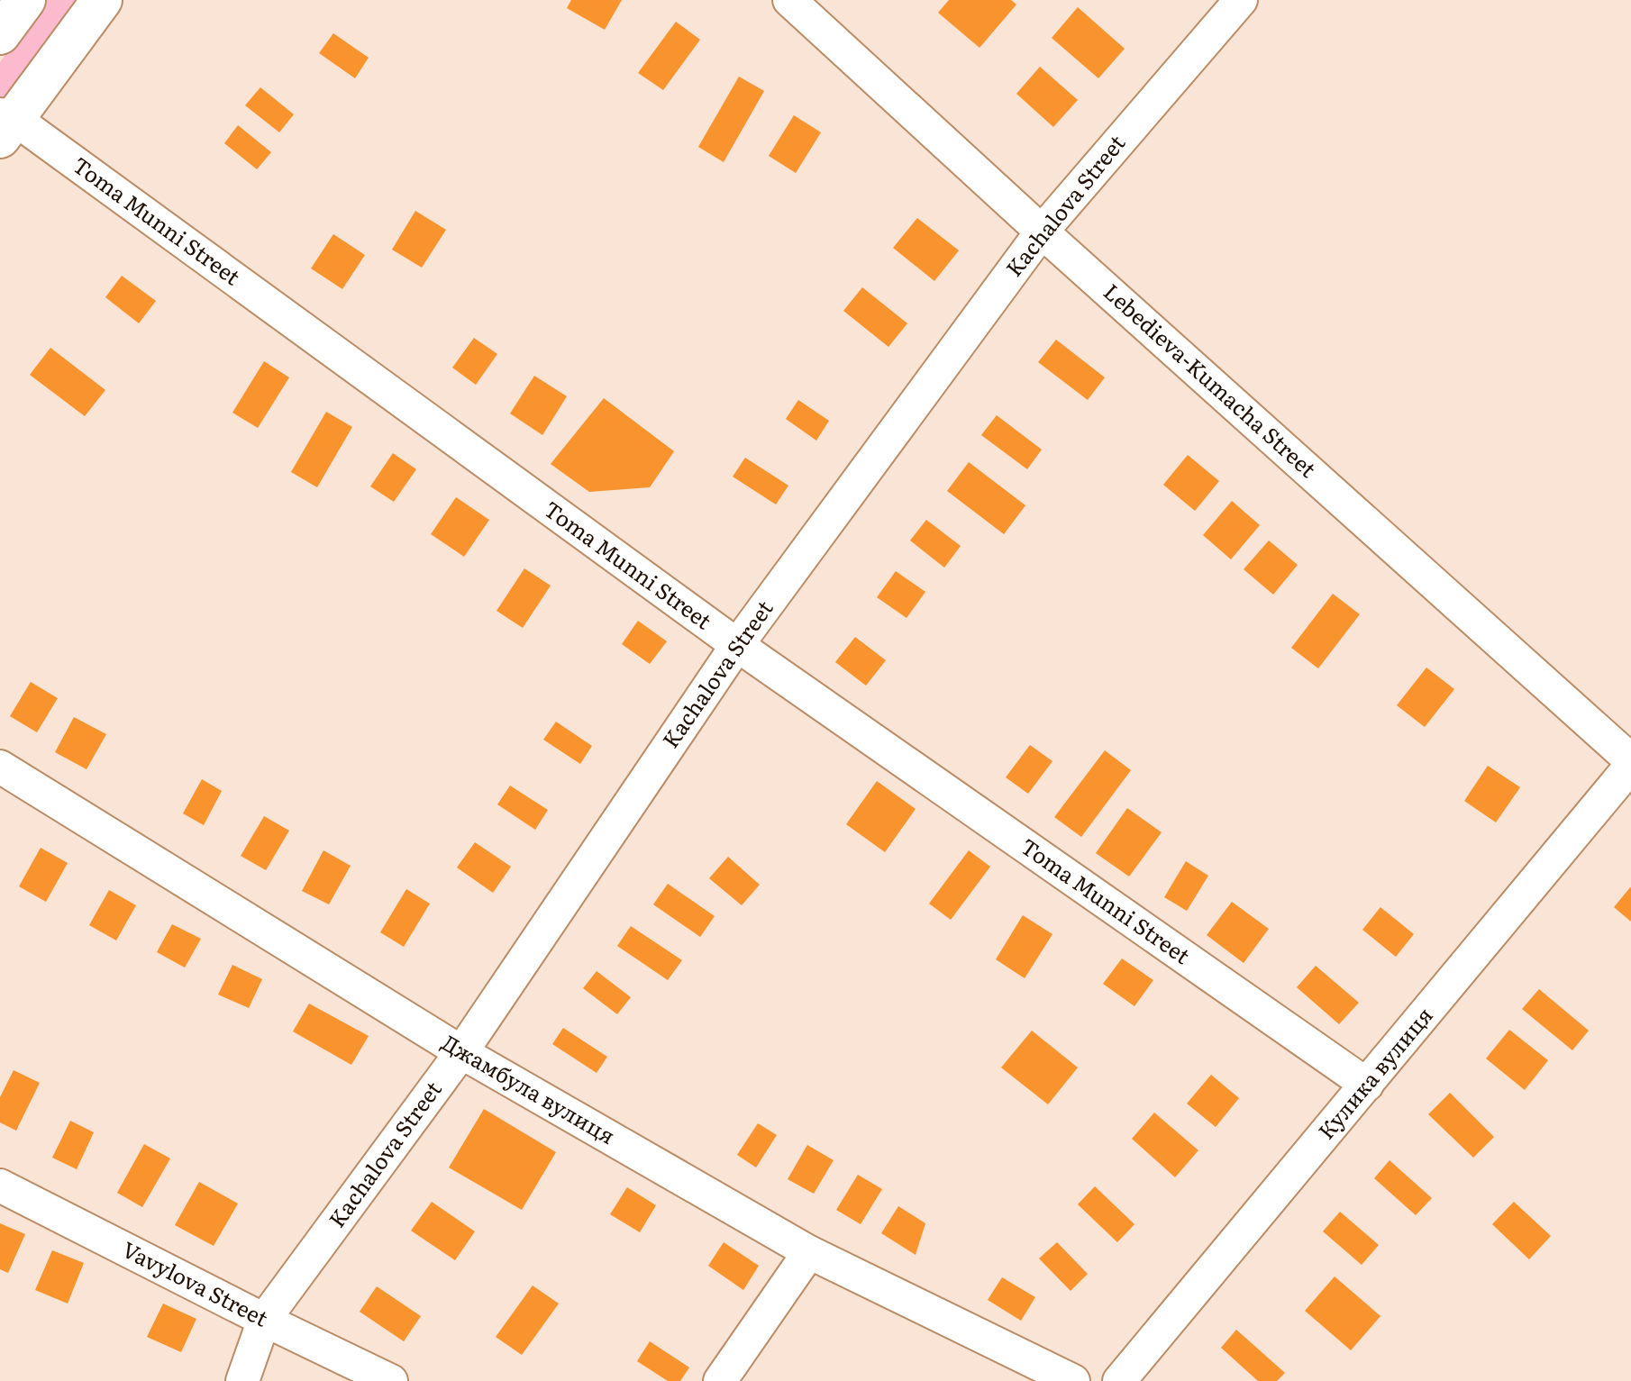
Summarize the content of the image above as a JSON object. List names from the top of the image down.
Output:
{
  "streets": {
    "street": [
      "Kachalova Street",
      "Toma Munni Street",
      "Lebedieva-Kumacha Street",
      "Кулика вулиця",
      "Джамбула вулиця",
      "Vavylova Street"
    ]
  },
  "crossings": [
    ["Kachalova Street", "Toma Munni Street"],
    ["Kachalova Street", "Lebedieva-Kumacha Street"],
    ["Kachalova Street", "Джамбула вулиця"],
    ["Kachalova Street", "Vavylova Street"],
    ["Toma Munni Street", "Кулика вулиця"],
    ["Lebedieva-Kumacha Street", "Кулика вулиця"]
  ]
}
